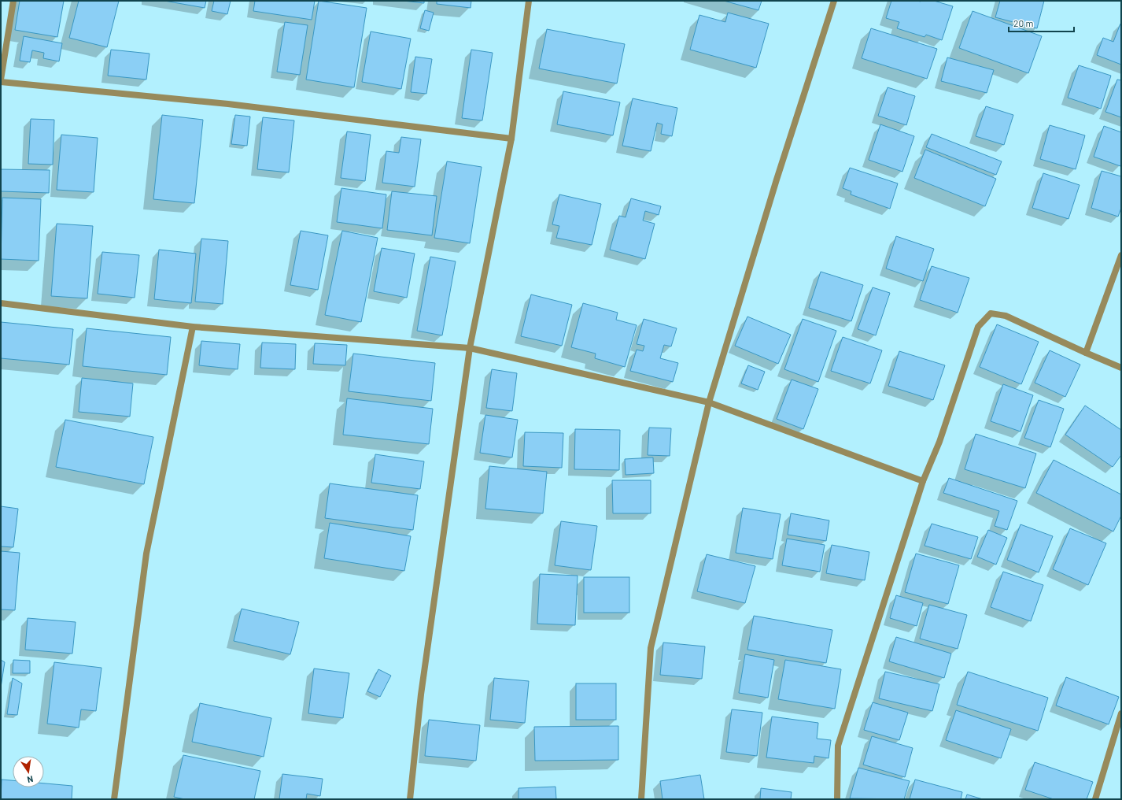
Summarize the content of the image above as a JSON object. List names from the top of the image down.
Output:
{
  "scale_bar": "20 m",
  "north": "bottom"
}
